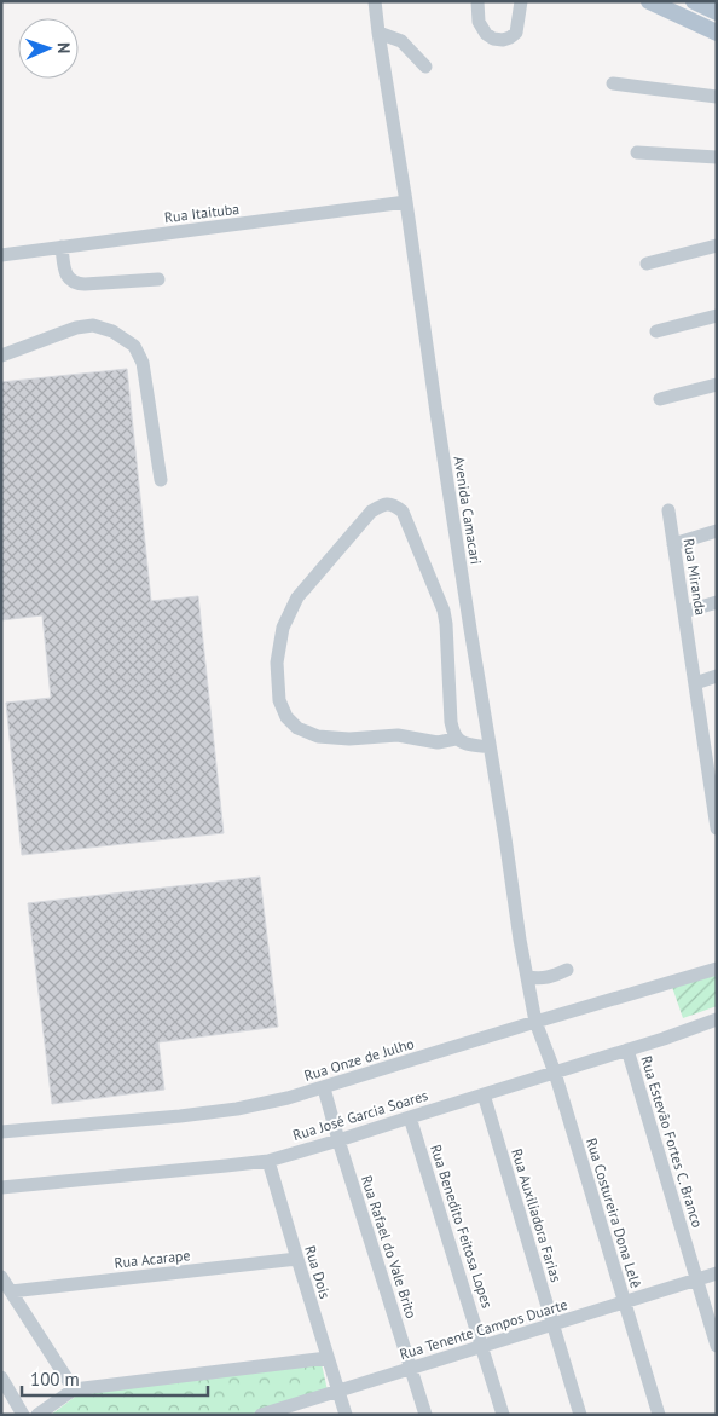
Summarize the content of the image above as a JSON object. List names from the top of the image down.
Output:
{
  "streets": {
    "street": [
      "Rua Itaituba",
      "Avenida Camacari",
      "Rua Miranda",
      "Rua Onze de Julho",
      "Rua José Garcia Soares",
      "Rua Estevão Fortes C. Branco",
      "Rua Costureira Dona Lelê",
      "Rua Auxiliadora Farias",
      "Rua Benedito Feitosa Lopes",
      "Rua Rafael do Vale Brito",
      "Rua Acarape",
      "Rua Dois",
      "Rua Tenente Campos Duarte"
    ]
  },
  "crossings": [
    ["Rua Itaituba", "Avenida Camacari"],
    ["Avenida Camacari", "Rua Onze de Julho"],
    ["Avenida Camacari", "Rua Costureira Dona Lelê"],
    ["Rua Onze de Julho", "Rua Costureira Dona Lelê"],
    ["Rua Onze de Julho", "Rua Rafael do Vale Brito"],
    ["Rua José Garcia Soares", "Rua Estevão Fortes C. Branco"],
    ["Rua José Garcia Soares", "Rua Costureira Dona Lelê"],
    ["Rua José Garcia Soares", "Rua Auxiliadora Farias"],
    ["Rua José Garcia Soares", "Rua Benedito Feitosa Lopes"],
    ["Rua José Garcia Soares", "Rua Rafael do Vale Brito"],
    ["Rua José Garcia Soares", "Rua Dois"],
    ["Rua Estevão Fortes C. Branco", "Rua Tenente Campos Duarte"],
    ["Rua Costureira Dona Lelê", "Rua Tenente Campos Duarte"],
    ["Rua Auxiliadora Farias", "Rua Tenente Campos Duarte"],
    ["Rua Benedito Feitosa Lopes", "Rua Tenente Campos Duarte"],
    ["Rua Rafael do Vale Brito", "Rua Tenente Campos Duarte"],
    ["Rua Acarape", "Rua Dois"],
    ["Rua Dois", "Rua Tenente Campos Duarte"]
  ],
  "scale_bar": "100 m",
  "north": "right"
}
